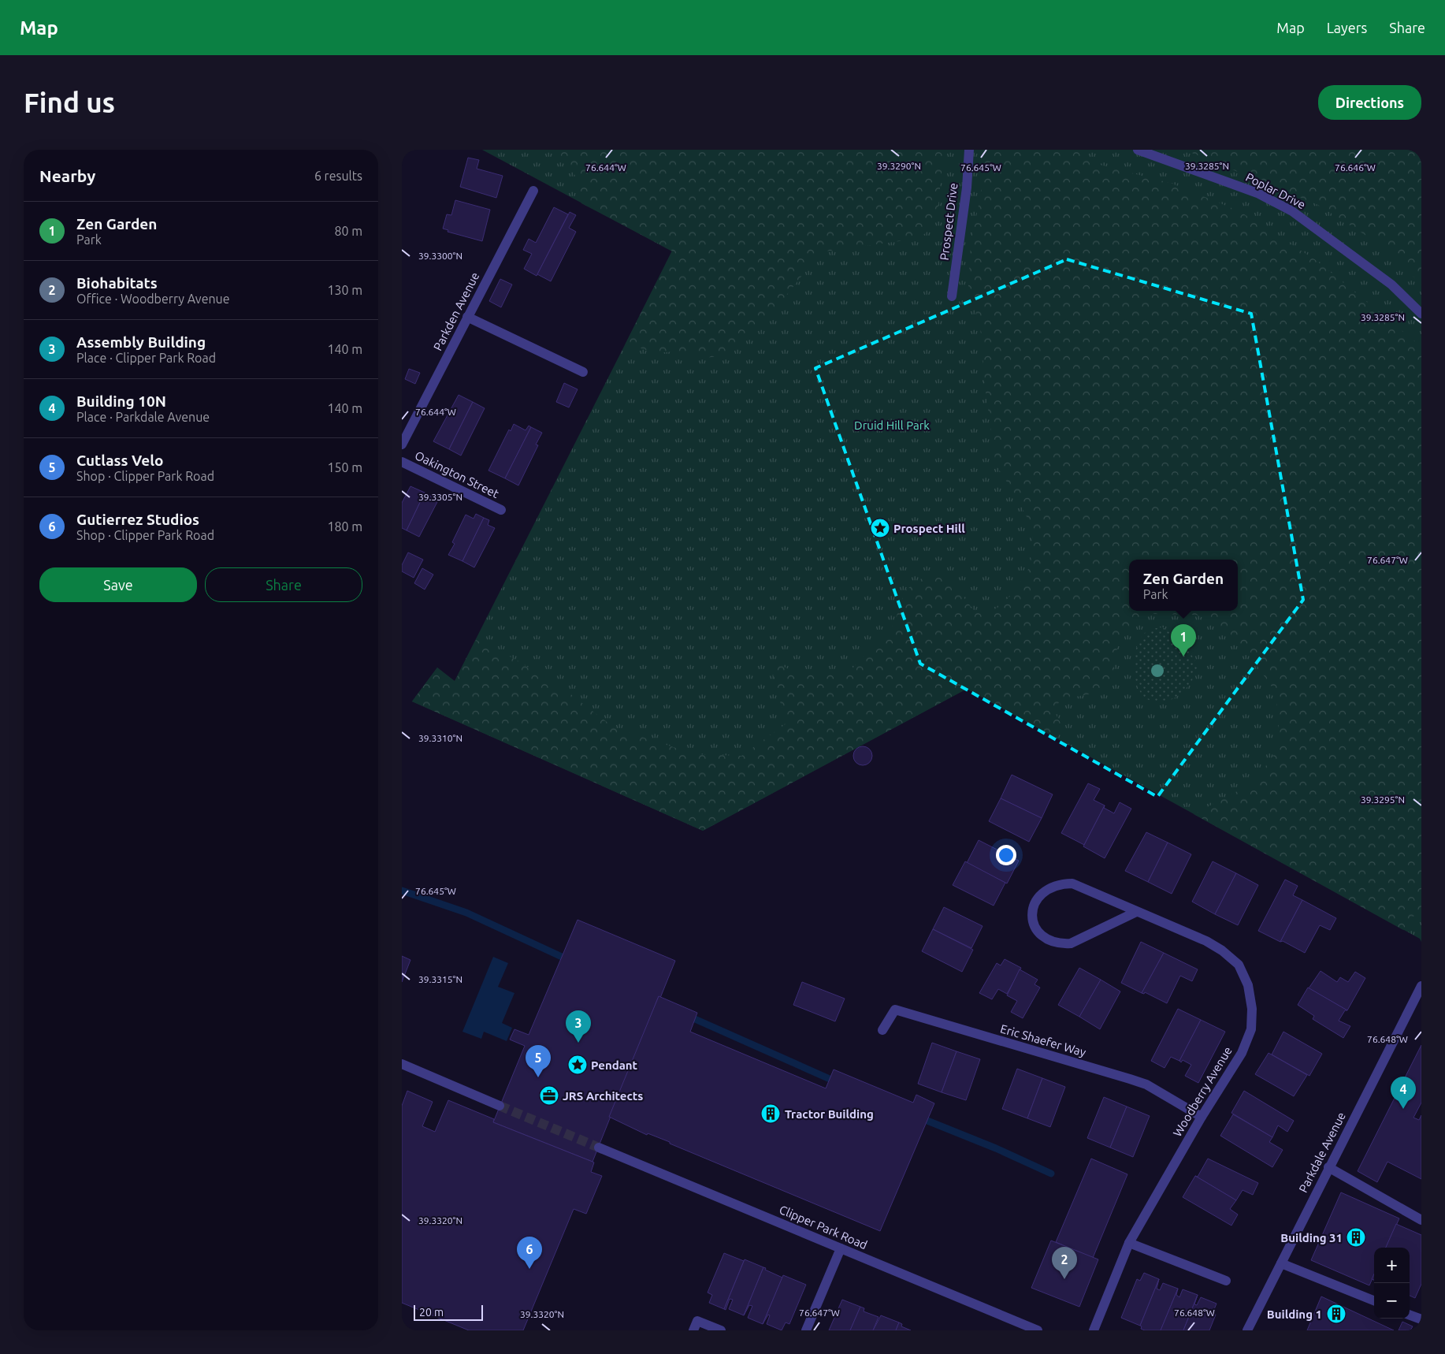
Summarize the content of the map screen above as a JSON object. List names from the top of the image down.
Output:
{
  "streets": {
    "street": [
      "Poplar Drive",
      "Prospect Drive",
      "Parkden Avenue",
      "Oakington Street",
      "Eric Shaefer Way",
      "Woodberry Avenue",
      "Parkdale Avenue",
      "Clipper Park Road"
    ]
  },
  "crossings": [
    ["Eric Shaefer Way", "Woodberry Avenue"]
  ],
  "parks": ["Druid Hill Park"],
  "places": {
    "place": ["Prospect Hill", "Pendant"],
    "office": ["JRS Architects"],
    "building": ["Tractor Building", "Building 31", "Building 1"]
  },
  "scale_bar": "20 m",
  "page": {
    "header": "Map",
    "nav": ["Map", "Layers", "Share"],
    "buttons": [
      "Directions",
      ["Save", "Share"]
    ],
    "title": "Find us",
    "heading": ["Nearby", "6 results"],
    "list": [
      {
        "mark": "1",
        "name": "Zen Garden",
        "note": "Park",
        "value": "80 m"
      },
      {
        "mark": "2",
        "name": "Biohabitats",
        "note": "Office · Woodberry Avenue",
        "value": "130 m"
      },
      {
        "mark": "3",
        "name": "Assembly Building",
        "note": "Place · Clipper Park Road",
        "value": "140 m"
      },
      {
        "mark": "4",
        "name": "Building 10N",
        "note": "Place · Parkdale Avenue",
        "value": "140 m"
      },
      {
        "mark": "5",
        "name": "Cutlass Velo",
        "note": "Shop · Clipper Park Road",
        "value": "150 m"
      },
      {
        "mark": "6",
        "name": "Gutierrez Studios",
        "note": "Shop · Clipper Park Road",
        "value": "180 m"
      }
    ],
    "popup": ["Zen Garden", "Park"],
    "pins": [
      "1",
      "3",
      "5",
      "4",
      "6",
      "2"
    ],
    "map_buttons": ["+", "−"],
    "scale": "20 m"
  },
  "coordinates": [
    "39.3290°N",
    "39.3285°N",
    "76.644°W",
    "76.645°W",
    "76.646°W",
    "39.3300°N",
    "39.3305°N",
    "76.647°W",
    "39.3310°N",
    "39.3295°N",
    "39.3315°N",
    "76.648°W",
    "39.3320°N"
  ]
}
